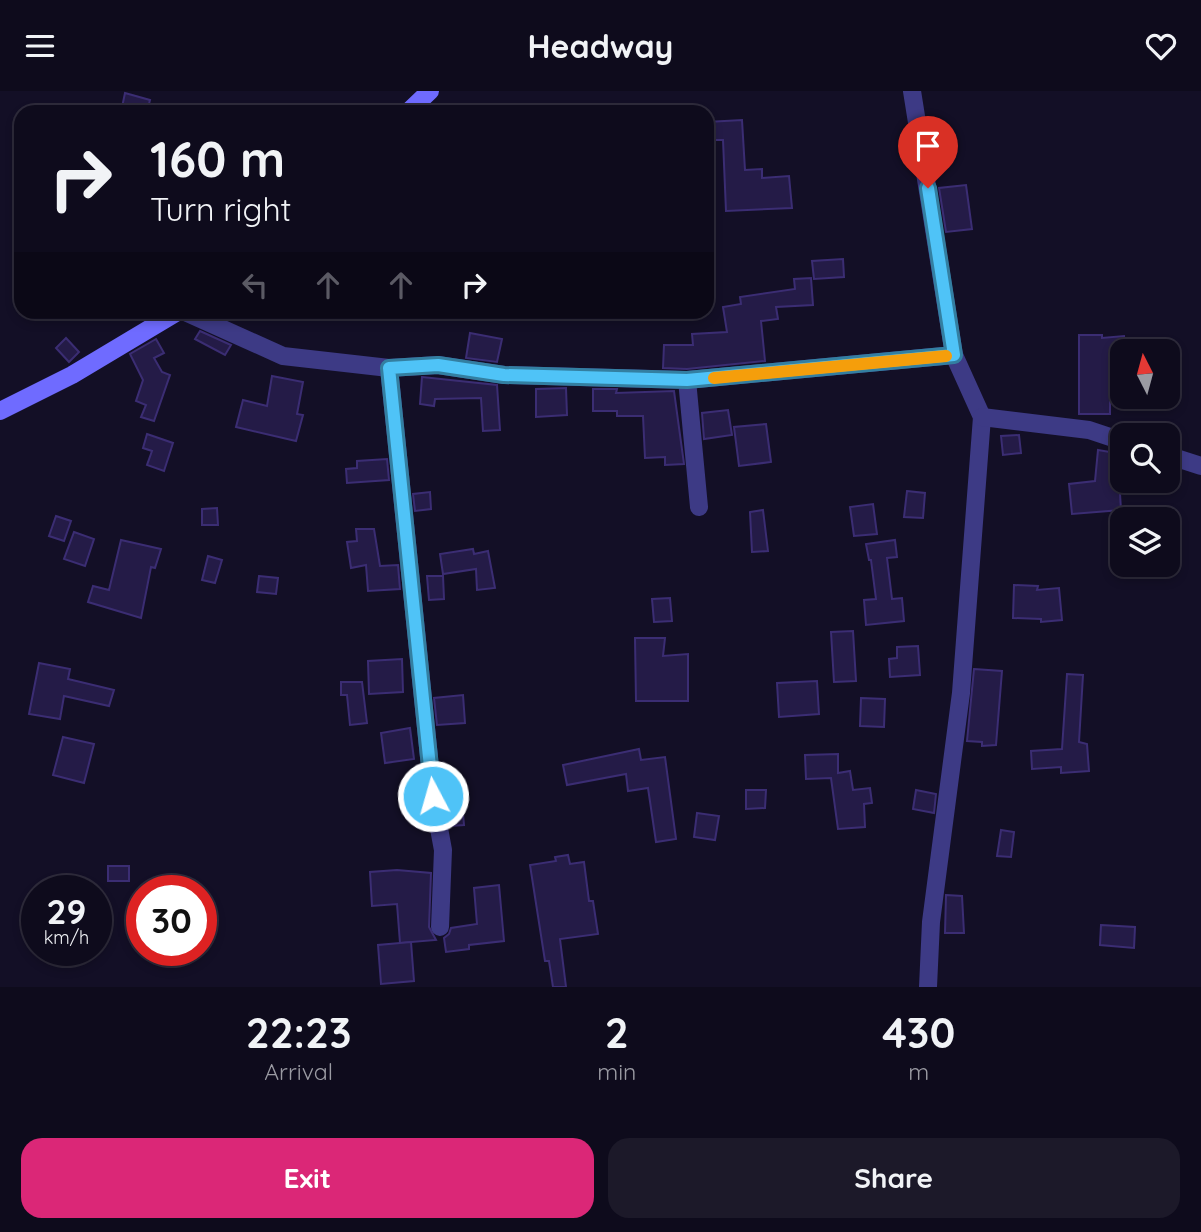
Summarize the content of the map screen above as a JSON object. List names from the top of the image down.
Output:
{
  "north": "top",
  "page": {
    "header": "Headway",
    "turn": ["160 m", "Turn right"],
    "speed": "29 km/h",
    "limit": "30",
    "eta": [
      "22:23",
      "Arrival",
      "2",
      "min",
      "430",
      "m"
    ],
    "buttons": ["Exit", "Share"]
  }
}
